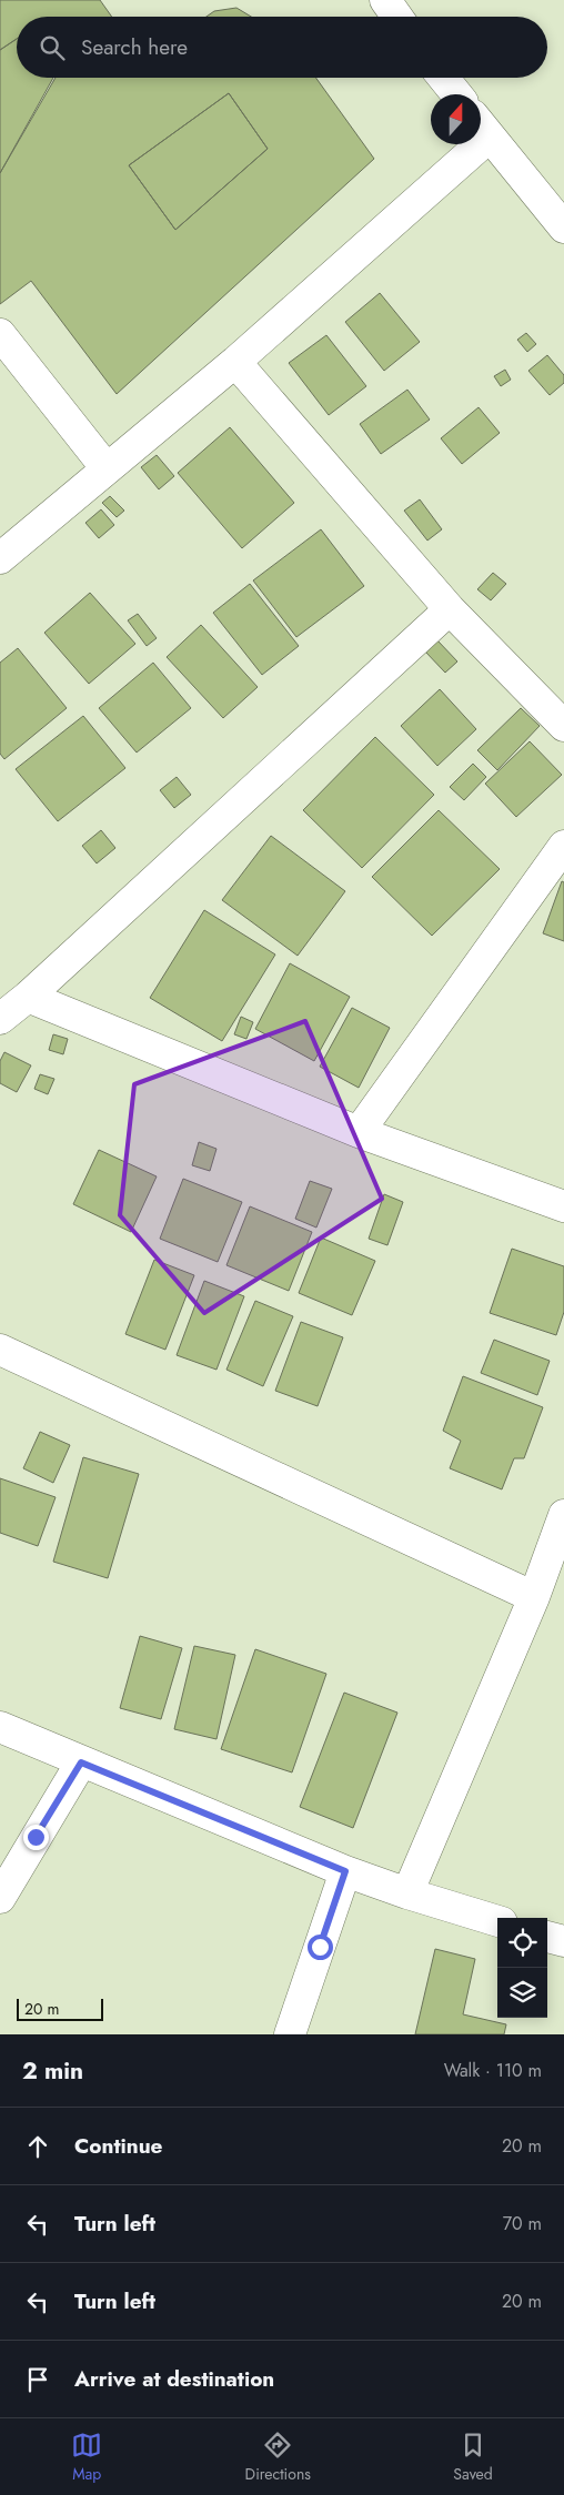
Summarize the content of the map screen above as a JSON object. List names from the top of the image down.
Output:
{
  "scale_bar": "20 m",
  "north": "top",
  "page": {
    "search": "Search here",
    "scale": "20 m",
    "heading": ["2 min", "Walk · 110 m"],
    "list": [
      ["Continue", "20 m"],
      ["Turn left", "70 m"],
      ["Turn left", "20 m"],
      "Arrive at destination"
    ],
    "nav": ["Map", "Directions", "Saved"]
  }
}
